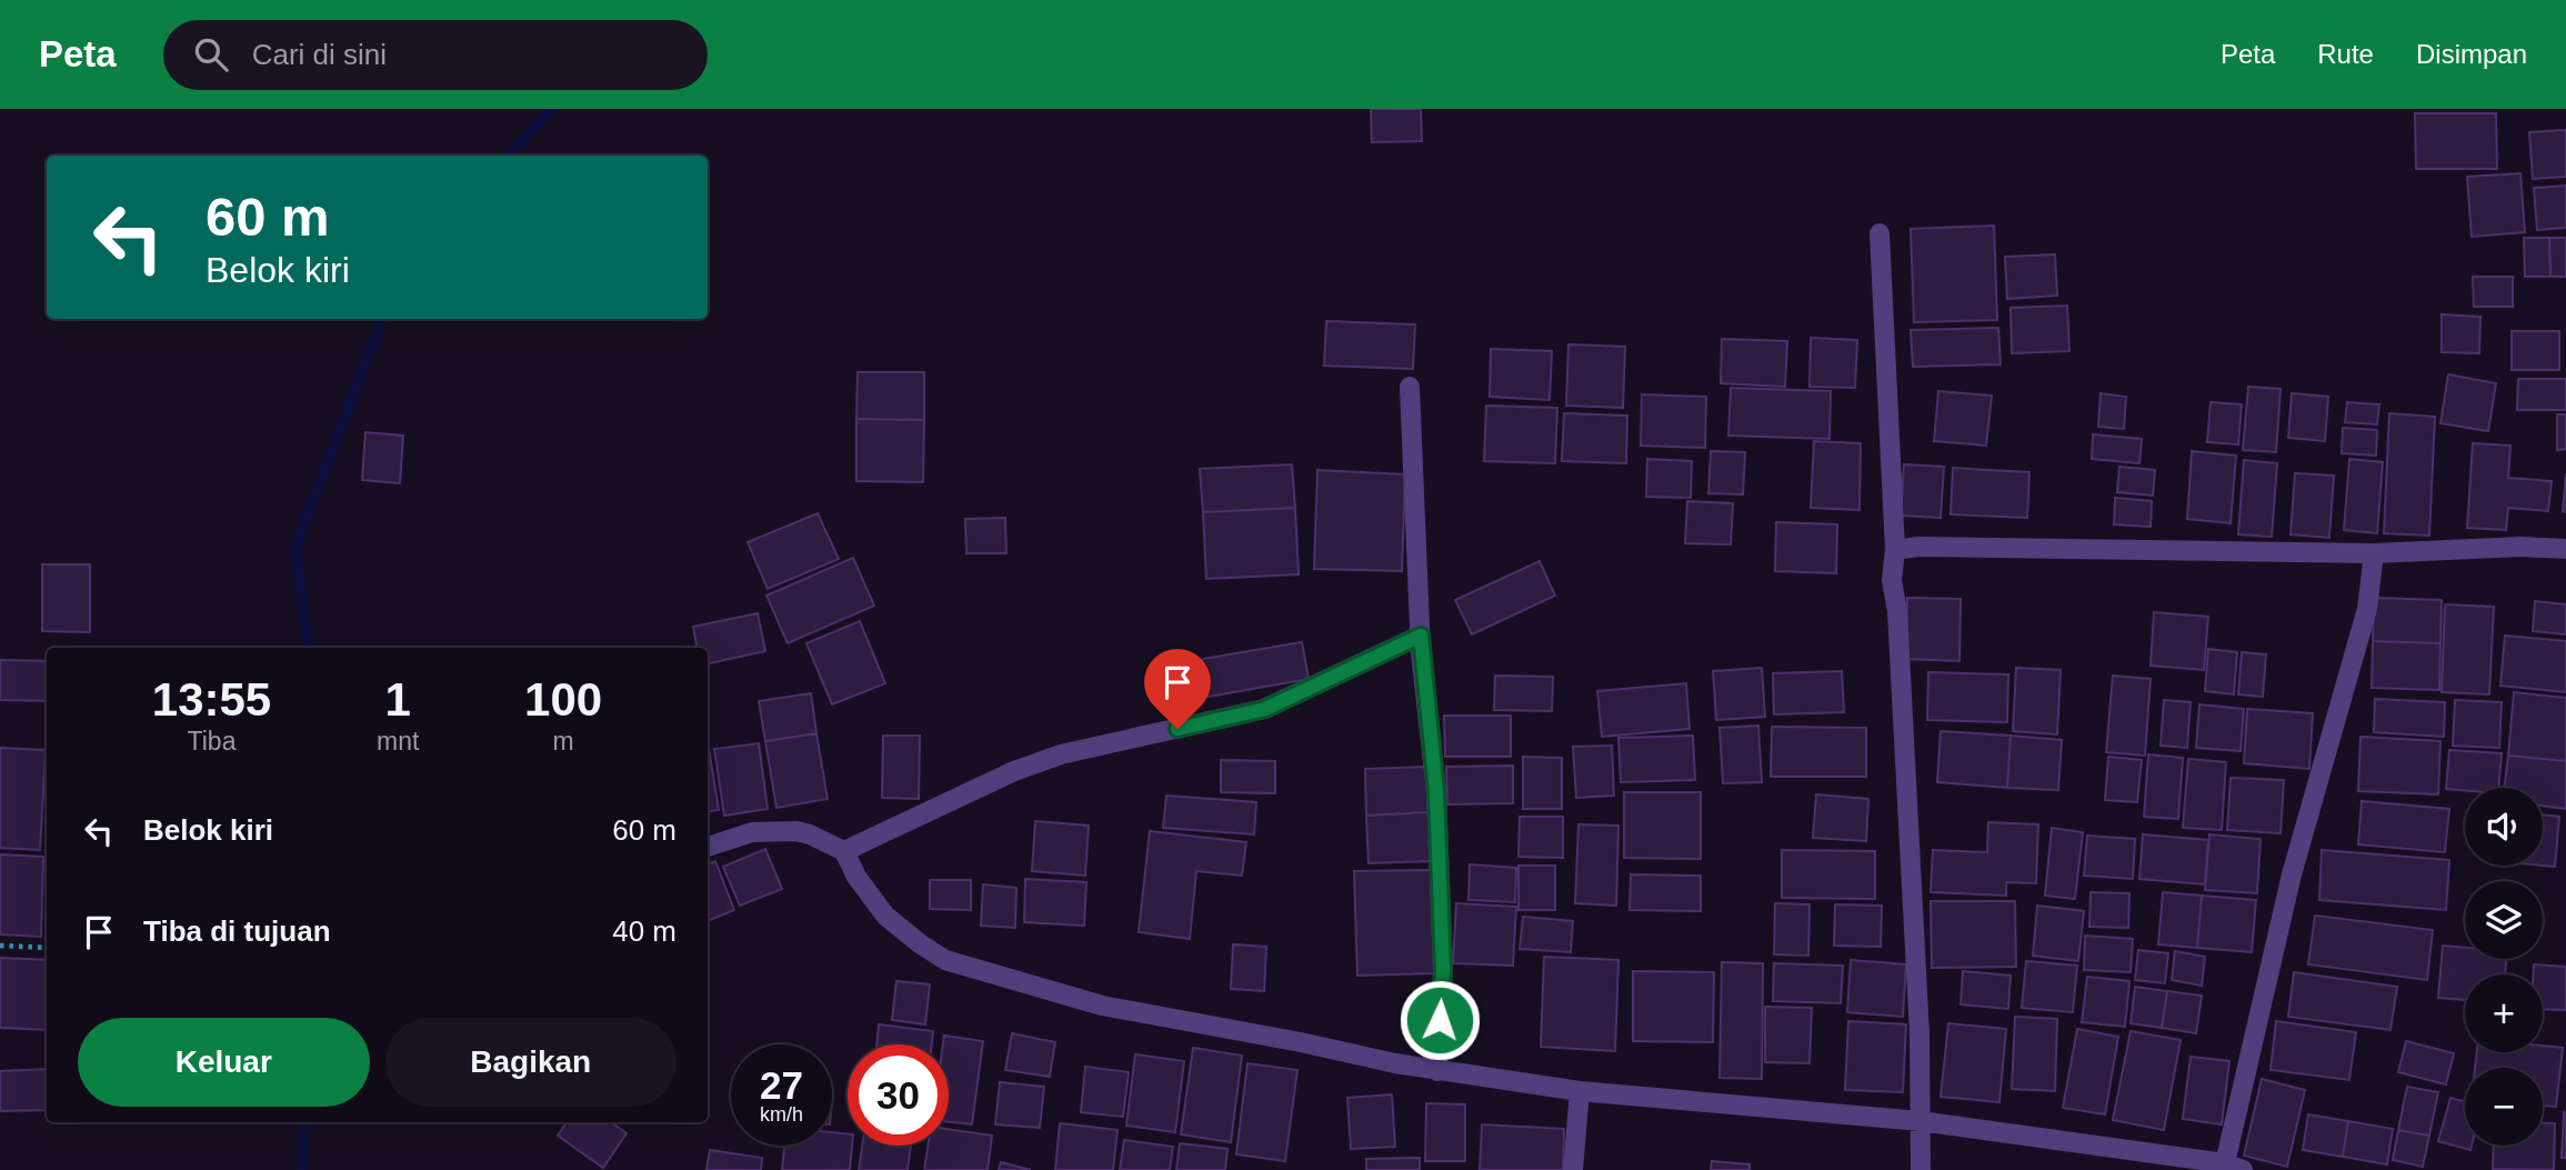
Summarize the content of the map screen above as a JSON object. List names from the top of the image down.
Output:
{
  "page": {
    "header": "Peta",
    "search": "Cari di sini",
    "nav": ["Peta", "Rute", "Disimpan"],
    "turn": ["60 m", "Belok kiri"],
    "eta": [
      "13:55",
      "Tiba",
      "1",
      "mnt",
      "100",
      "m"
    ],
    "list": [
      {
        "name": "Belok kiri",
        "value": "60 m"
      },
      {
        "name": "Tiba di tujuan",
        "value": "40 m"
      }
    ],
    "map_buttons": ["+", "−"],
    "buttons": ["Keluar", "Bagikan"],
    "speed": "27 km/h",
    "limit": "30"
  }
}
